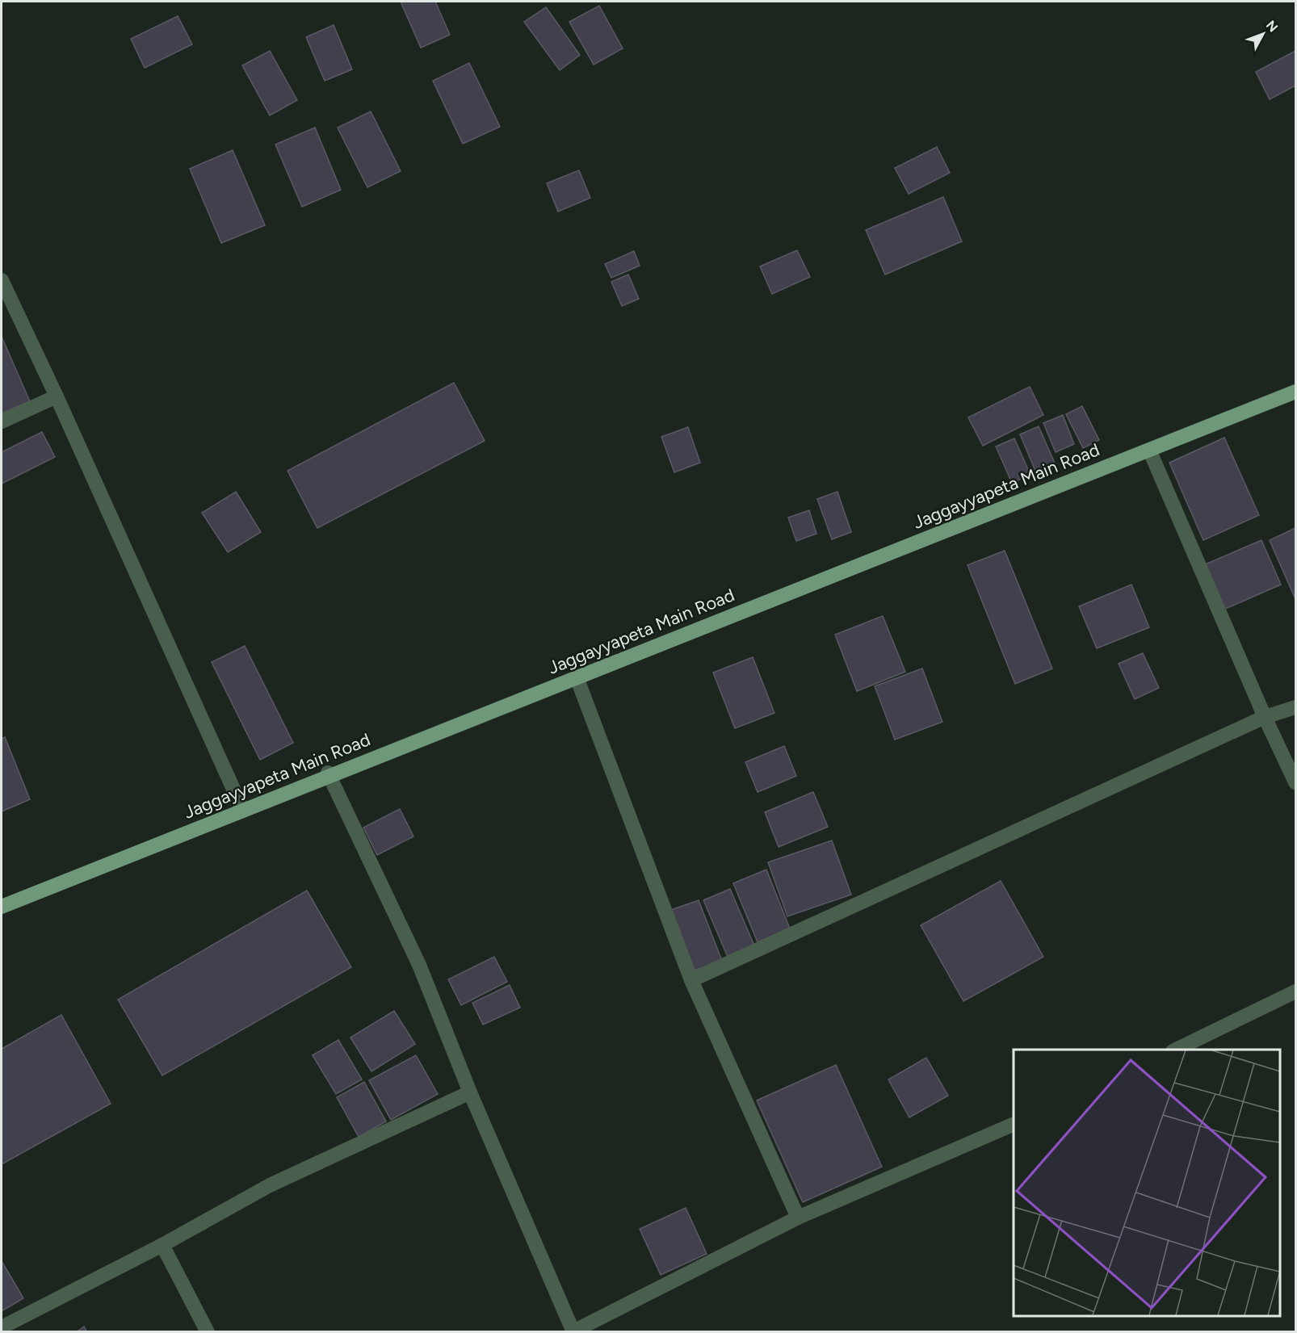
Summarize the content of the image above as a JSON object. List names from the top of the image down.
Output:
{
  "streets": {
    "main road": ["Jaggayyapeta Main Road"]
  },
  "north": "top right"
}
